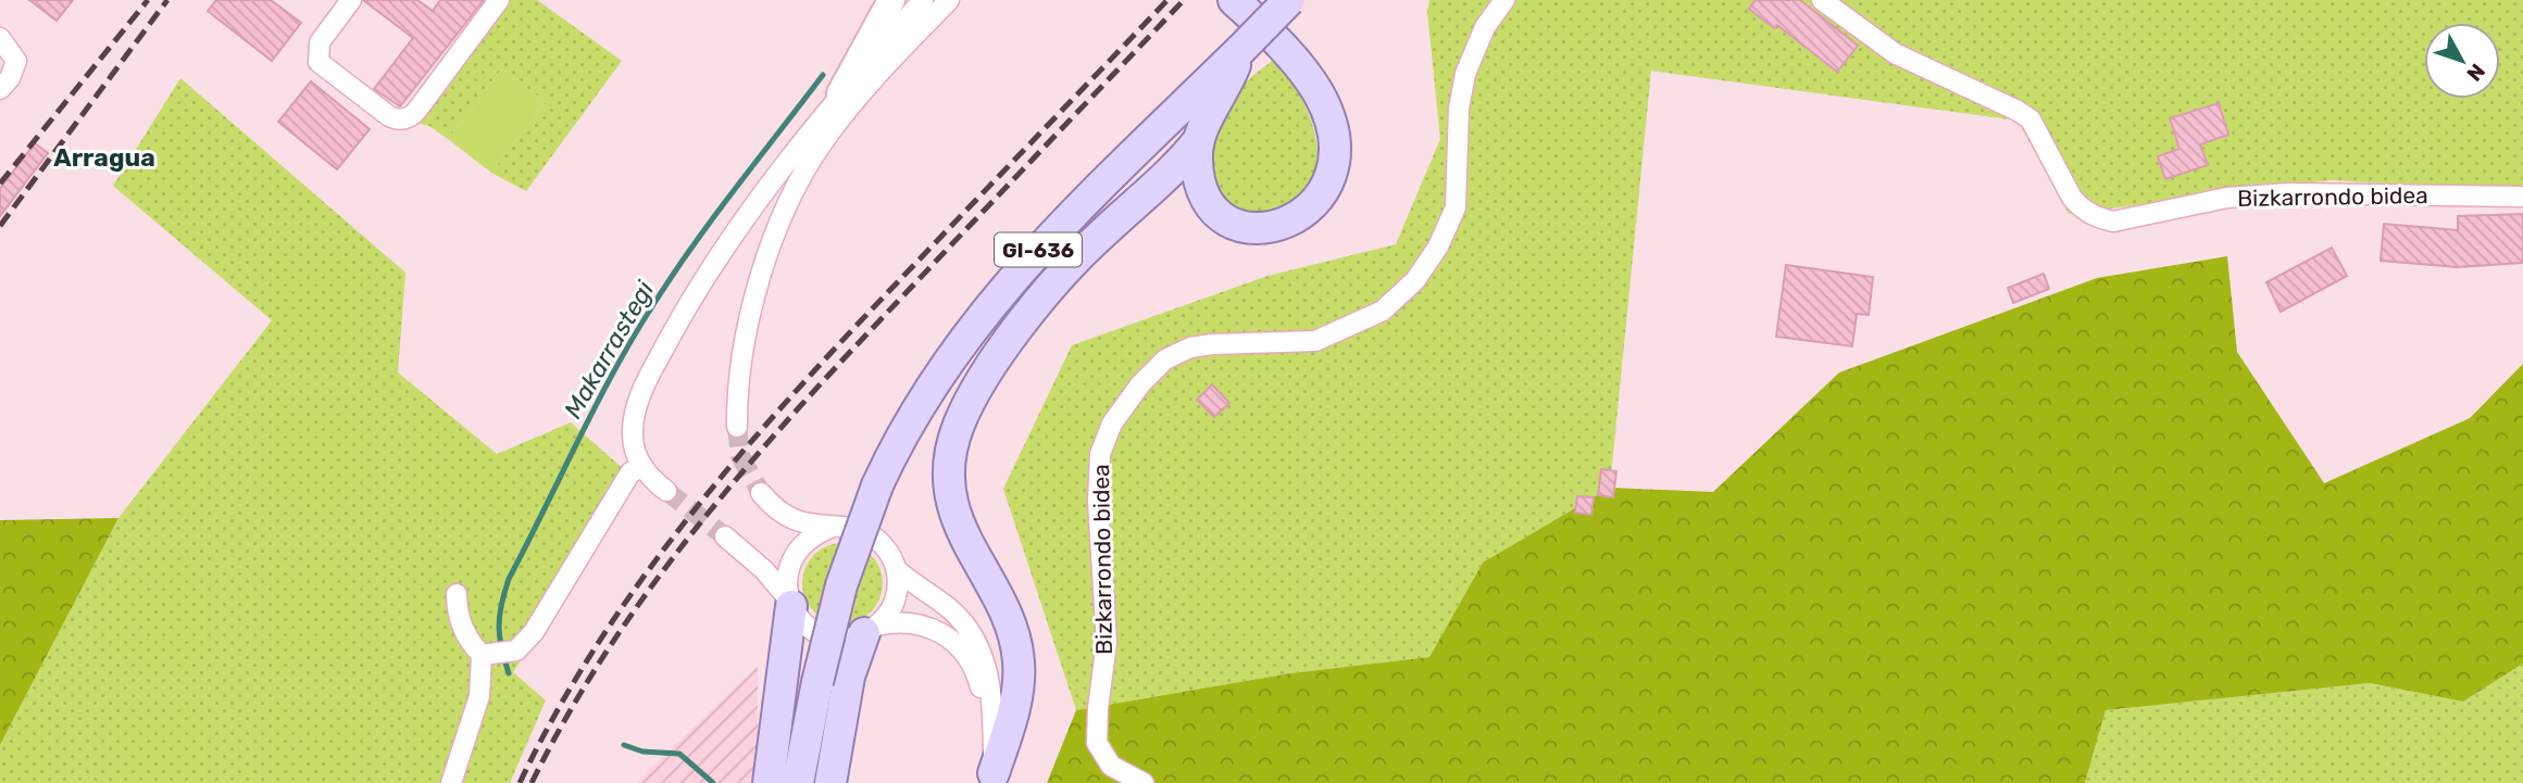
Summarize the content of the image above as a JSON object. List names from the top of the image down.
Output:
{
  "streets": {
    "main road": ["GI-636"],
    "street": ["Bizkarrondo bidea"]
  },
  "districts": ["Arragua"],
  "water": ["Makarrastegi"],
  "north": "bottom right"
}
